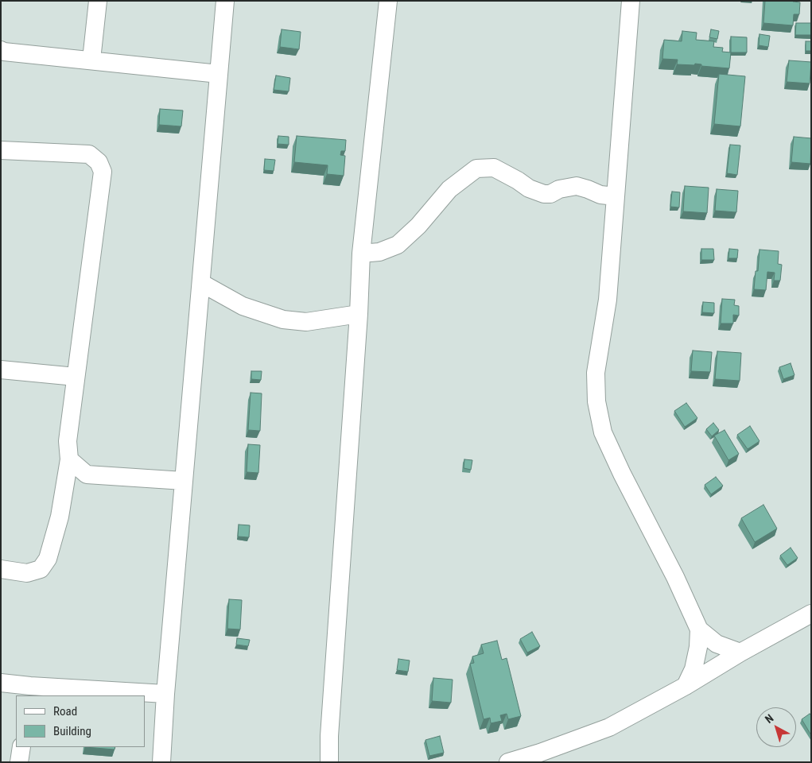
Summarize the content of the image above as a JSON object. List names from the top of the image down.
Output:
{
  "legend": ["Road", "Building"],
  "north": "top left"
}
